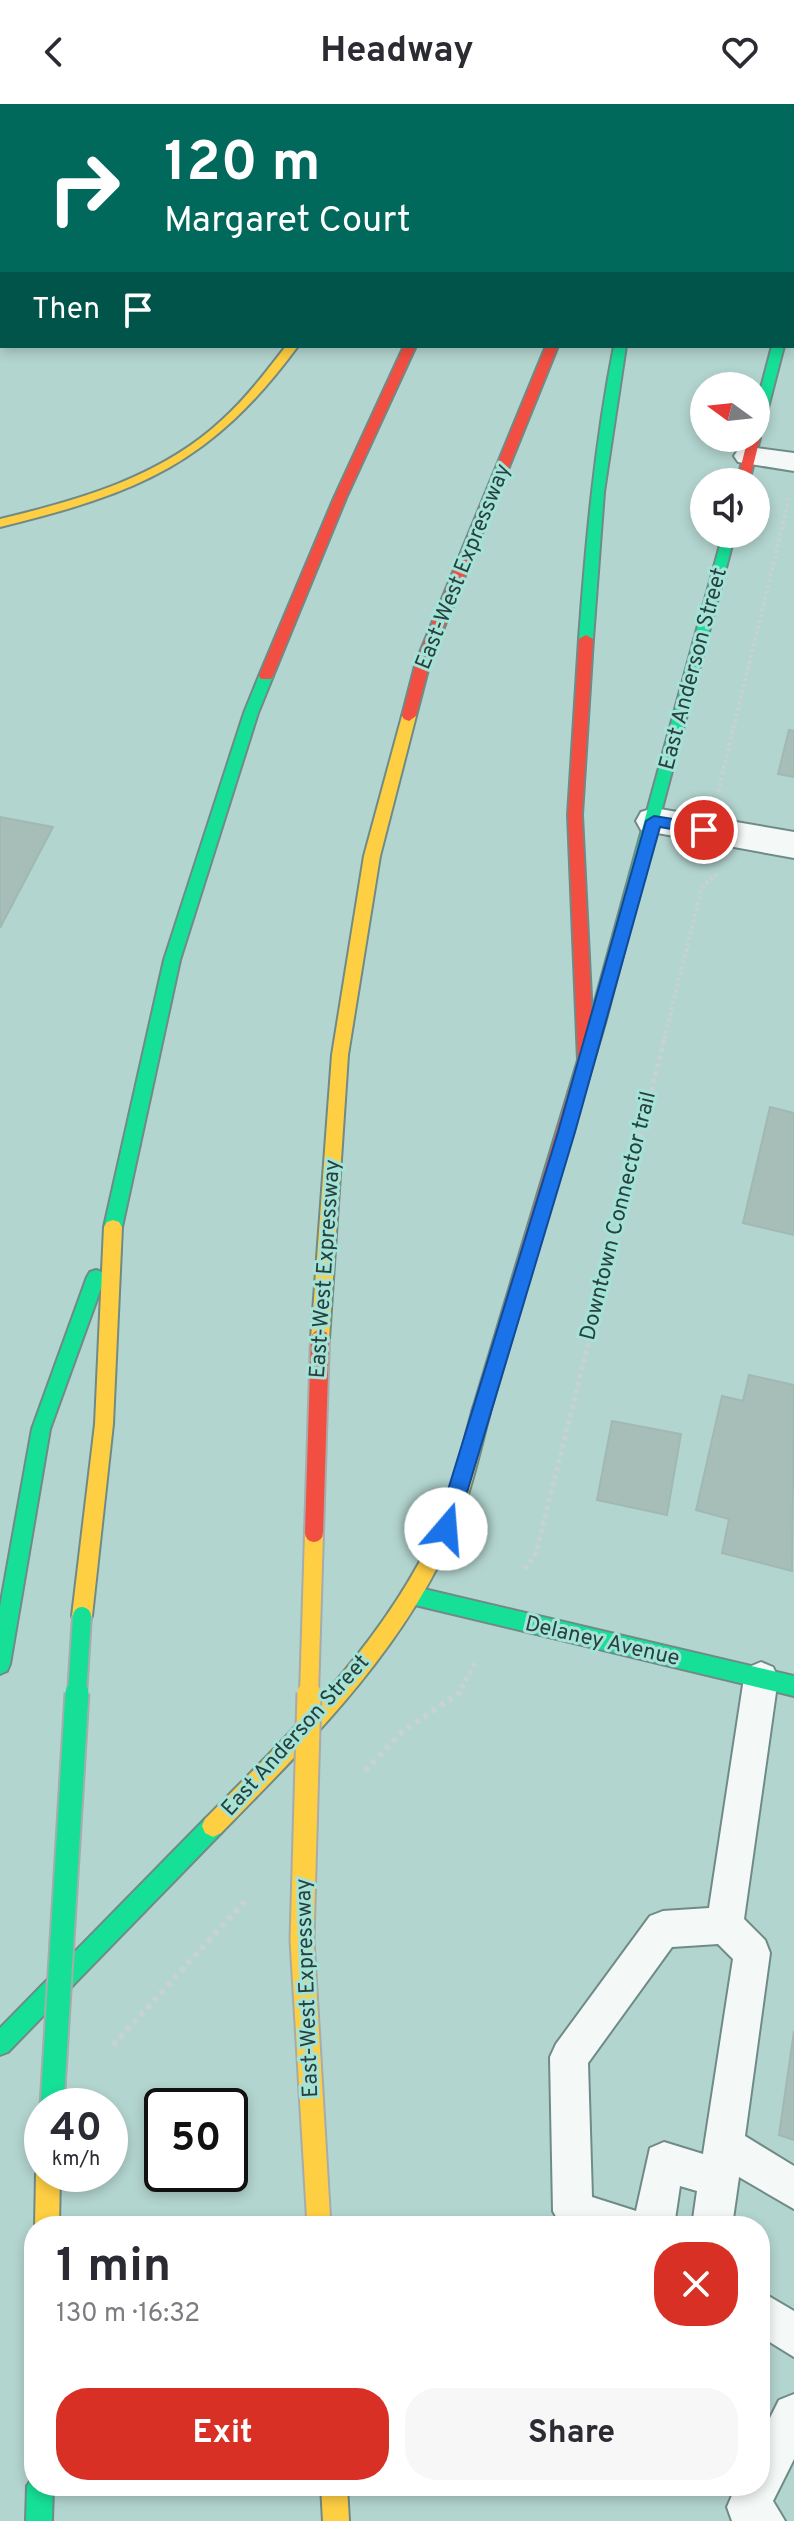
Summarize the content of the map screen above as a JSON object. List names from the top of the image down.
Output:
{
  "streets": {
    "main road": ["East-West Expressway", "East Anderson Street", "Delaney Avenue"],
    "path": ["Downtown Connector trail"]
  },
  "crossings": [
    ["East Anderson Street", "Delaney Avenue"]
  ],
  "north": "left",
  "page": {
    "header": "Headway",
    "turn": ["120 m", "Margaret Court"],
    "then": "Then",
    "speed": "40 km/h",
    "limit": "50",
    "heading": ["1 min", "130 m · 16:32"],
    "buttons": ["Exit", "Share"]
  }
}
